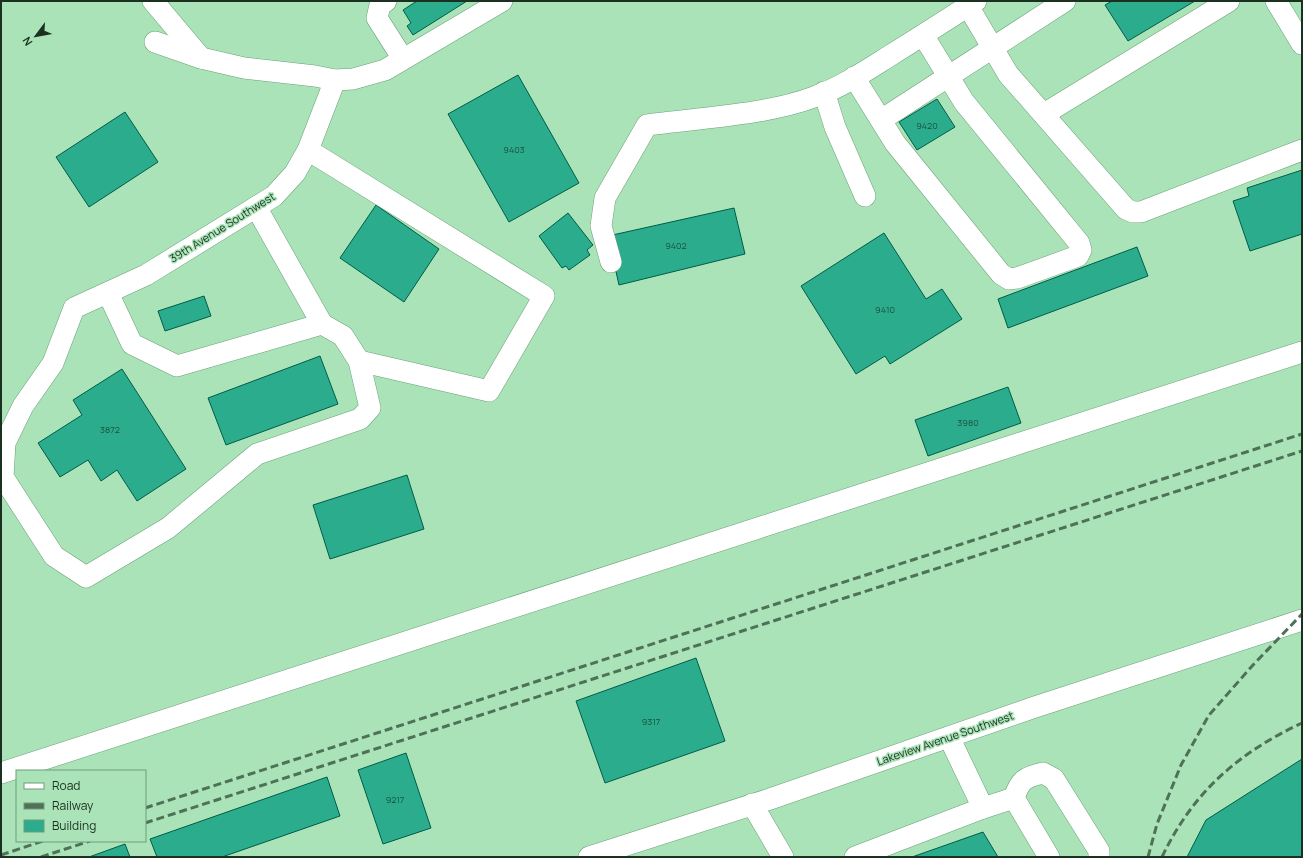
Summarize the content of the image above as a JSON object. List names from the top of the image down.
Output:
{
  "streets": {
    "street": ["39th Avenue Southwest", "Lakeview Avenue Southwest"]
  },
  "house_numbers": [
    "9420",
    "9403",
    "9402",
    "9410",
    "3980",
    "3872",
    "9317",
    "9217"
  ],
  "legend": ["Road", "Railway", "Building"],
  "north": "bottom left"
}
